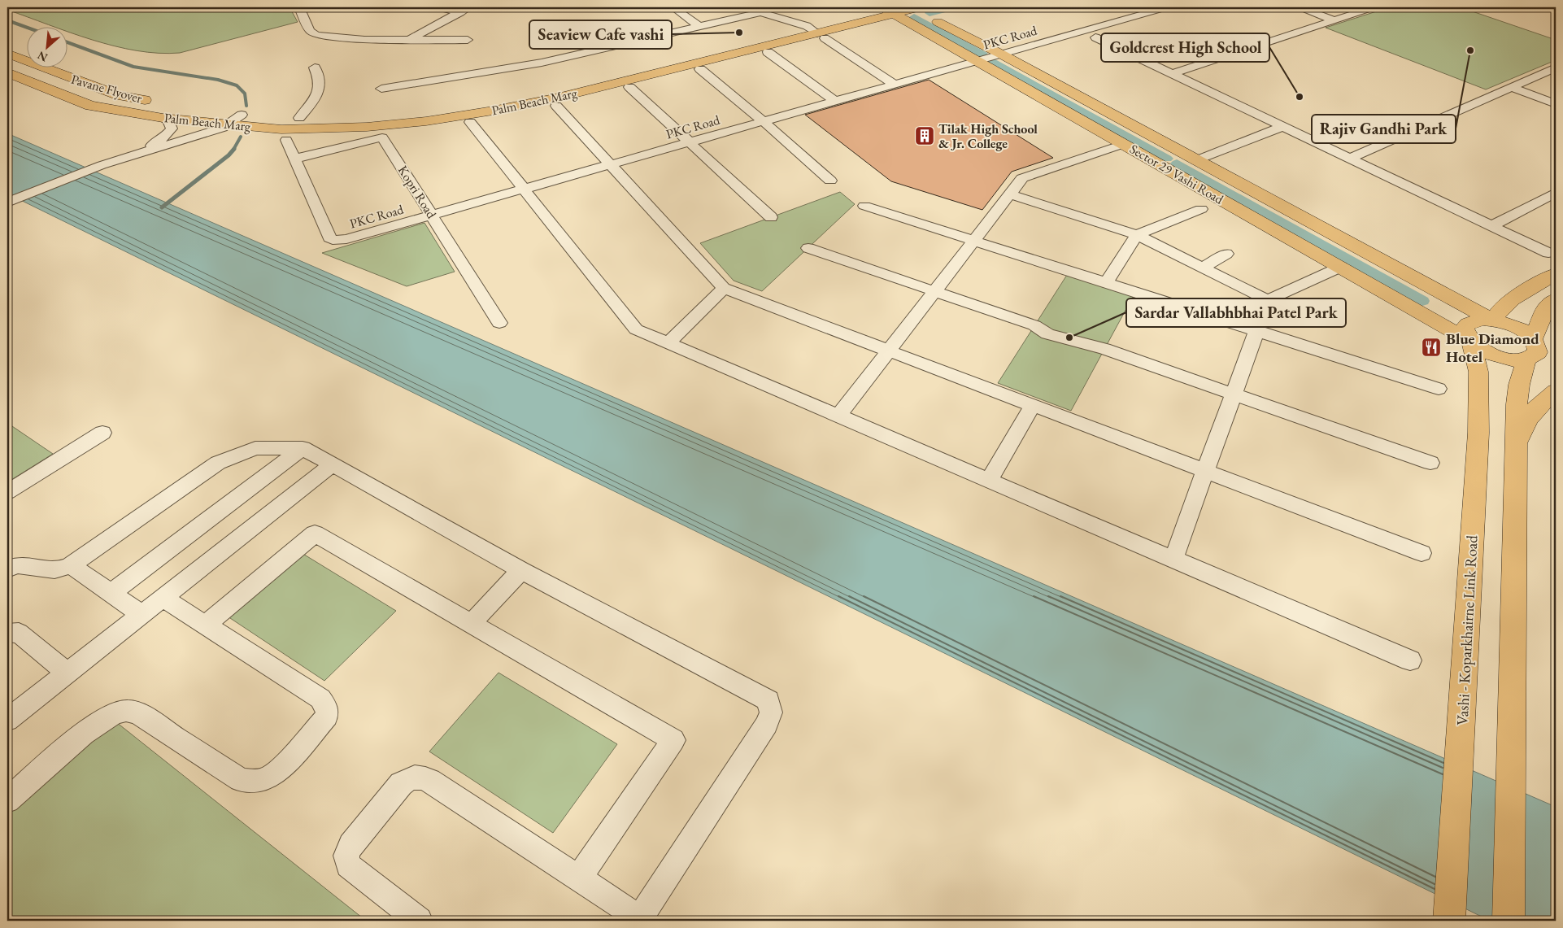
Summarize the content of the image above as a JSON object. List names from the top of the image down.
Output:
{
  "streets": {
    "main road": [
      "Pavane Flyover",
      "Palm Beach Marg",
      "Sector 29 Vashi Road",
      "Vashi - Koparkhairne Link Road"
    ],
    "street": ["PKC Road", "Kopri Road"]
  },
  "crossings": [
    ["PKC Road", "Sector 29 Vashi Road"],
    ["PKC Road", "Kopri Road"],
    ["Pavane Flyover", "Palm Beach Marg"],
    ["Palm Beach Marg", "Sector 29 Vashi Road"],
    ["Sector 29 Vashi Road", "Vashi - Koparkhairne Link Road"]
  ],
  "places": {
    "other": [
      "Seaview Cafe vashi",
      "Rajiv Gandhi Park",
      "Goldcrest High School",
      "Sardar Vallabhbhai Patel Park"
    ],
    "building": ["Tilak High School & Jr. College"],
    "restaurant": ["Blue Diamond Hotel"]
  },
  "north": "bottom left"
}
